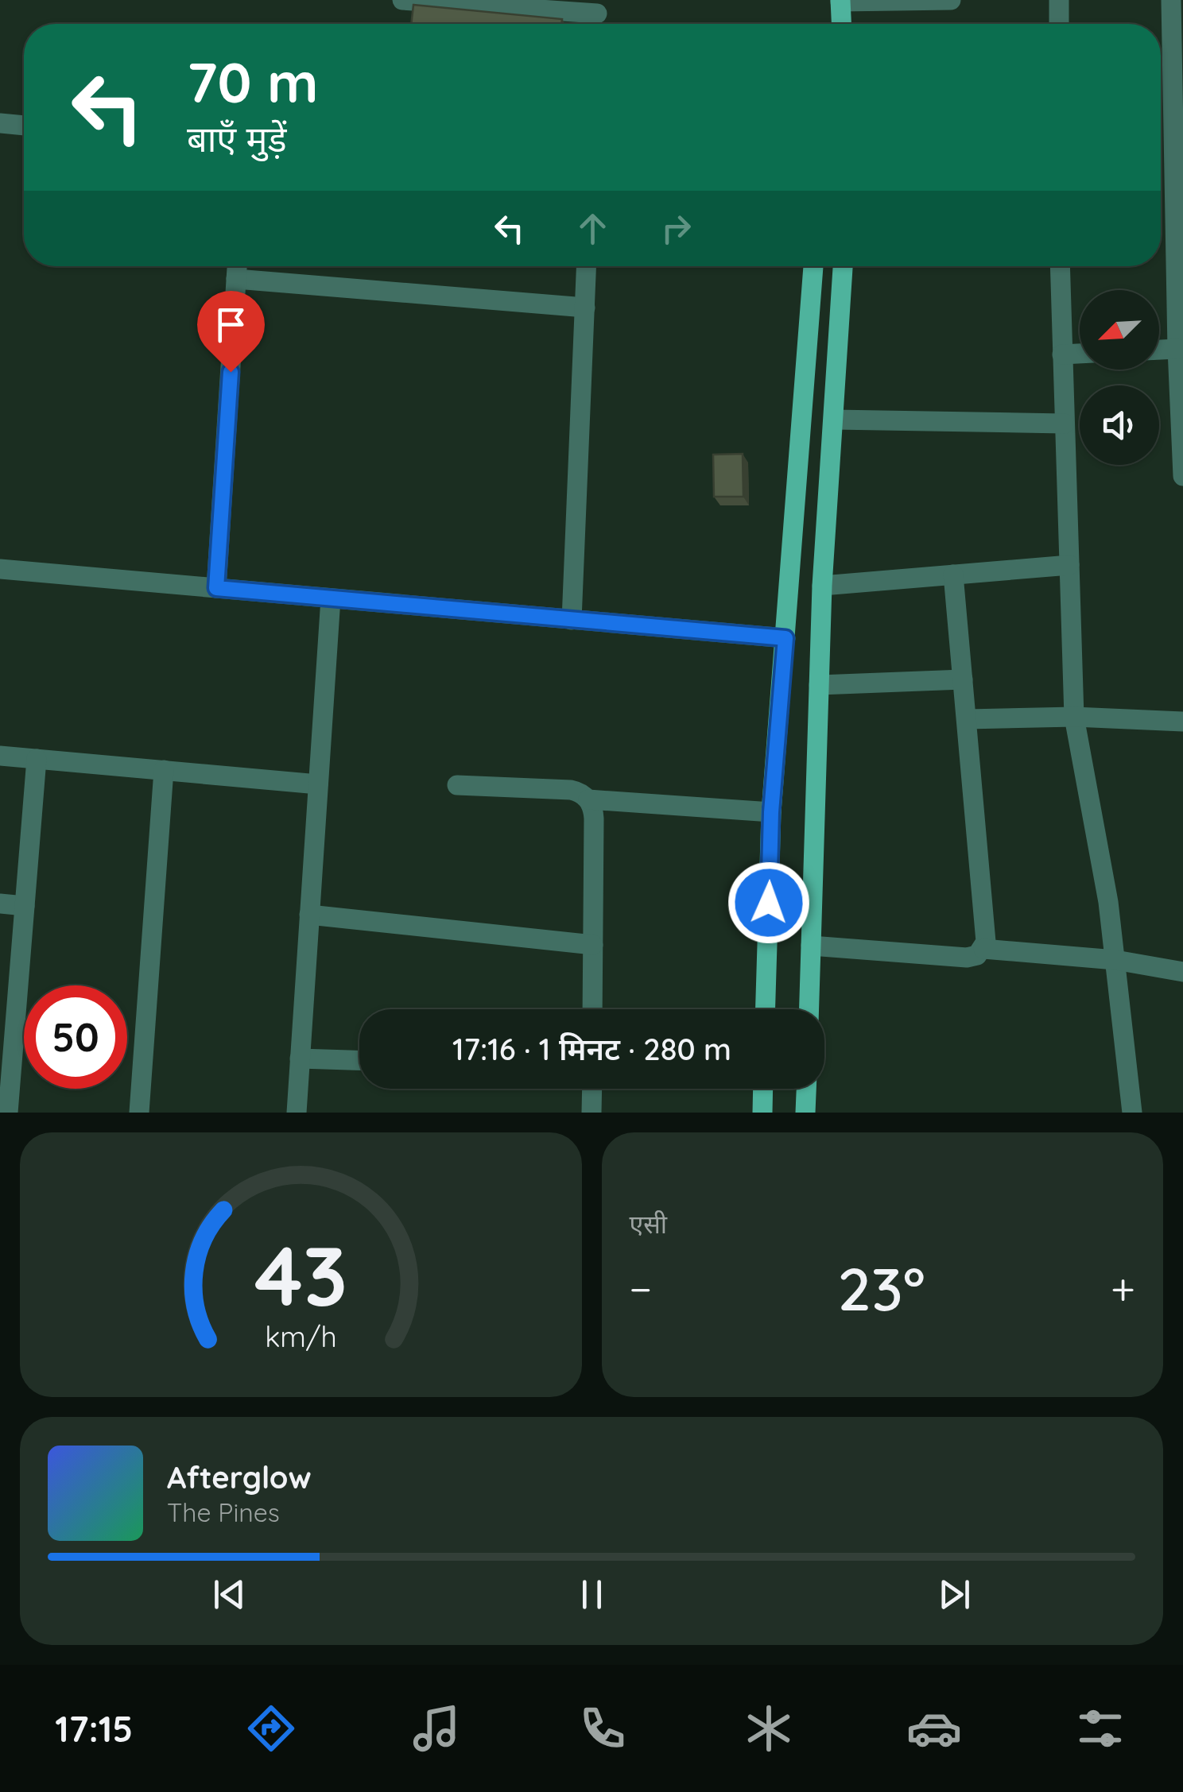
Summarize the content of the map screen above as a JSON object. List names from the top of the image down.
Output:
{
  "north": "bottom left",
  "page": {
    "turn": ["70 m", "बाएँ मुड़ें"],
    "limit": "50",
    "trip": "17:16 · 1 मिनट · 280 m",
    "tile": "एसी",
    "heat": ["−", "23°", "+"],
    "song": ["Afterglow", "The Pines"],
    "tabs": "17:15",
    "gauge": ["43", "km/h"]
  }
}
